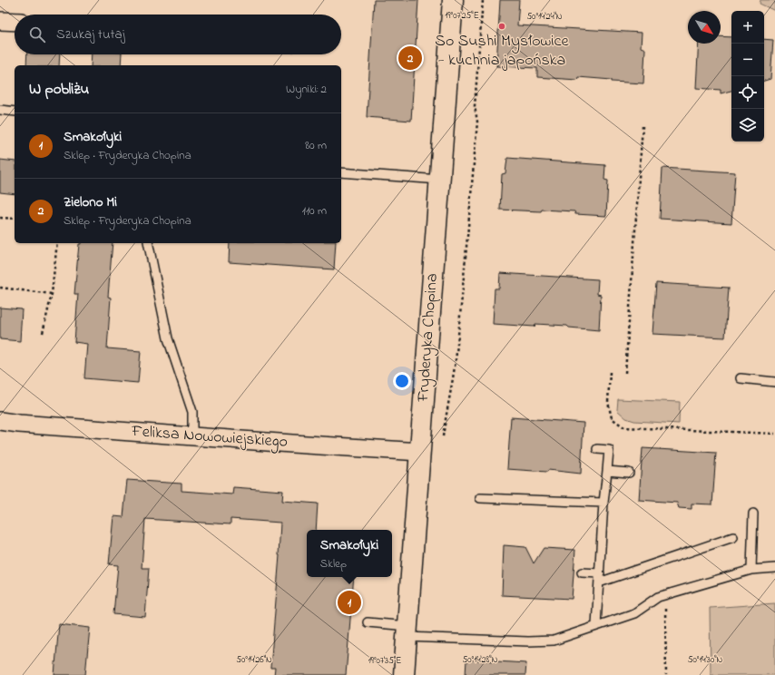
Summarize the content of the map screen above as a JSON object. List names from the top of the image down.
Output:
{
  "streets": {
    "street": ["Fryderyka Chopina", "Feliksa Nowowiejskiego"]
  },
  "crossings": [
    ["Fryderyka Chopina", "Feliksa Nowowiejskiego"]
  ],
  "places": ["So Sushi Mysłowice - kuchnia japońska"],
  "north": "bottom right",
  "page": {
    "map_buttons": ["+", "−"],
    "search": "Szukaj tutaj",
    "pins": ["2", "1"],
    "heading": ["W pobliżu", "Wyniki: 2"],
    "list": [
      {
        "mark": "1",
        "name": "Smakołyki",
        "note": "Sklep · Fryderyka Chopina",
        "value": "80 m"
      },
      {
        "mark": "2",
        "name": "Zielono Mi",
        "note": "Sklep · Fryderyka Chopina",
        "value": "110 m"
      }
    ],
    "popup": ["Smakołyki", "Sklep"]
  },
  "coordinates": [
    "19°07'25\"E",
    "50°14'24\"N",
    "50°14'26\"N",
    "50°14'28\"N",
    "50°14'30\"N",
    "19°07'35\"E"
  ]
}
